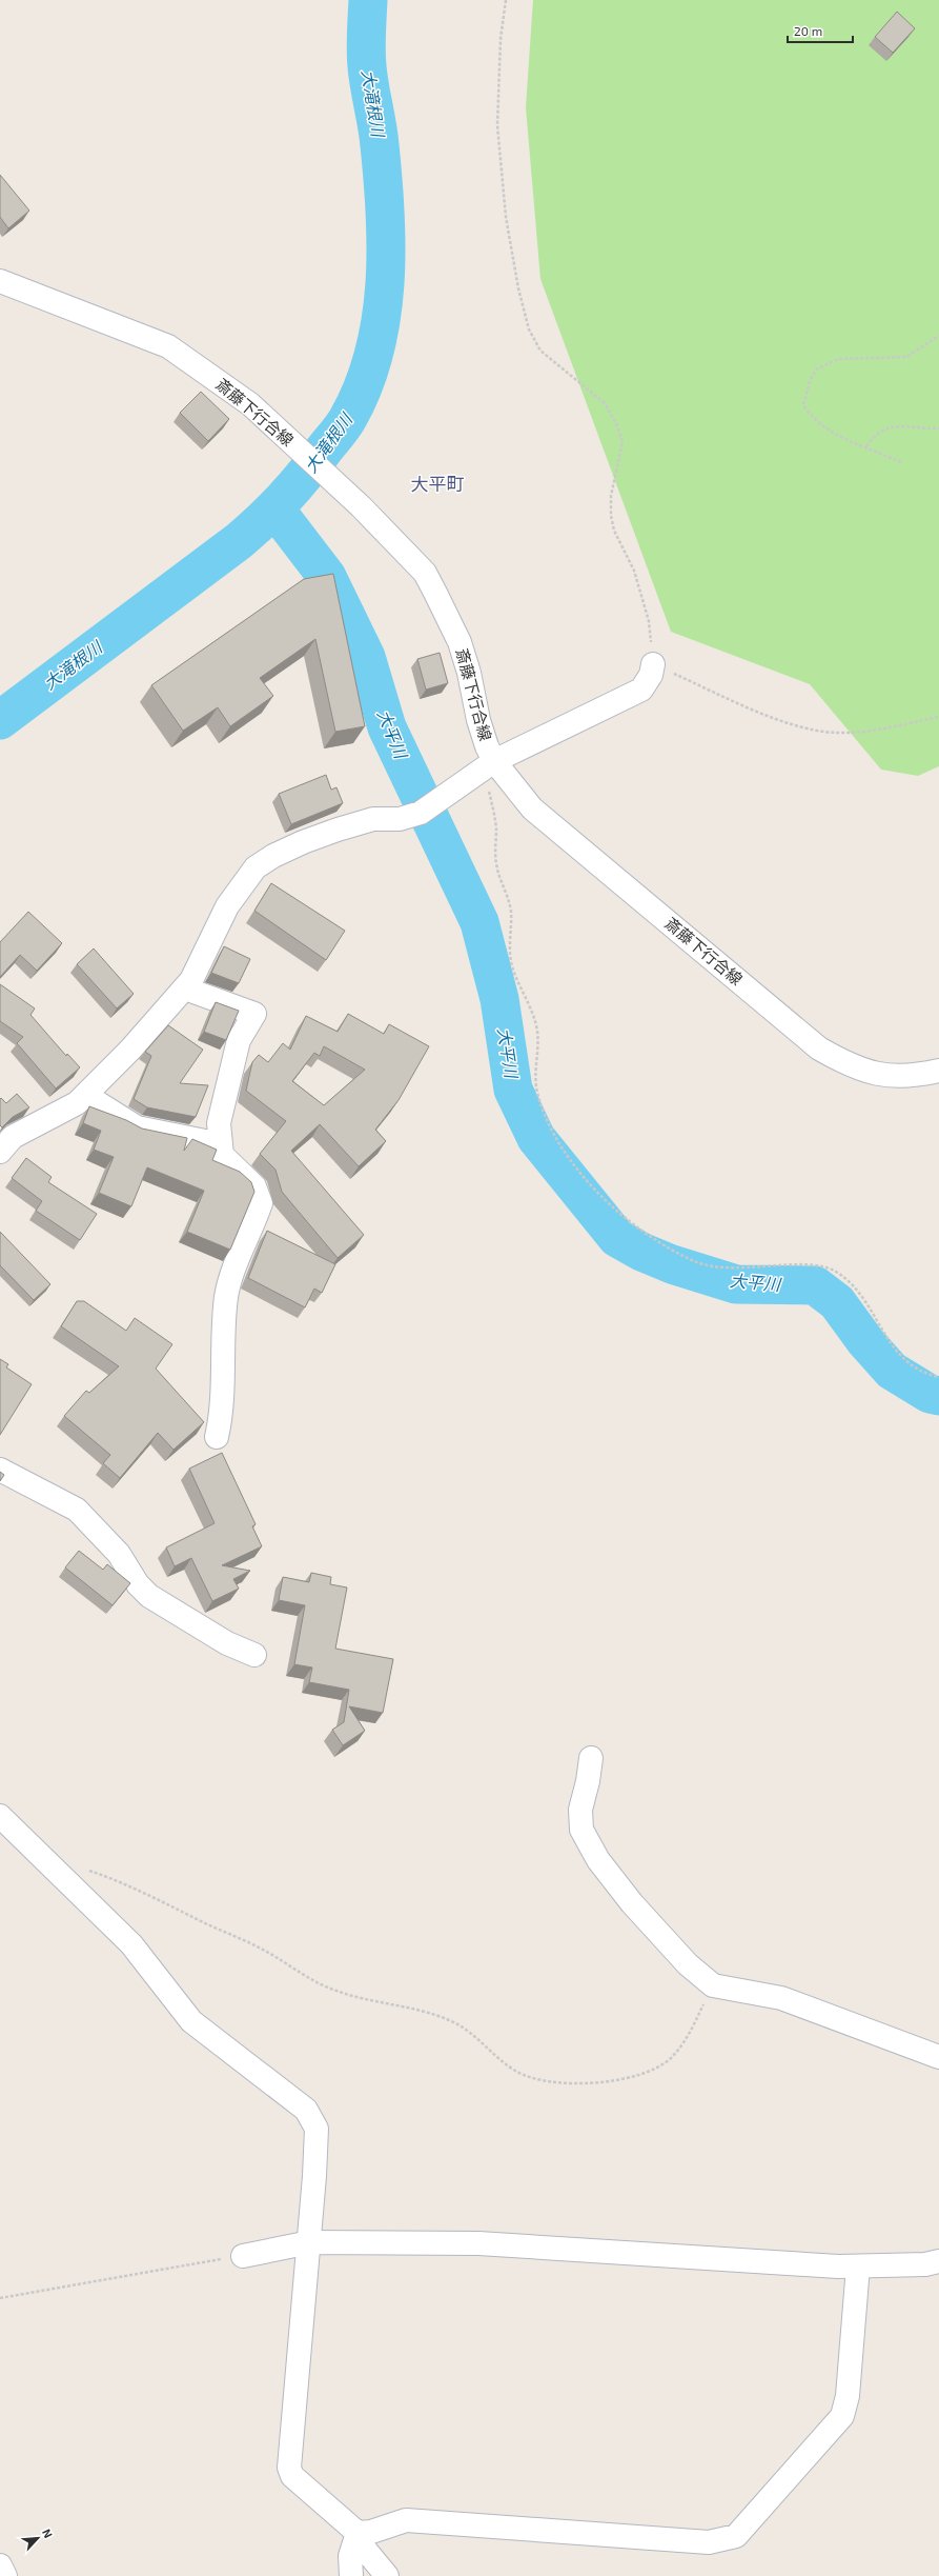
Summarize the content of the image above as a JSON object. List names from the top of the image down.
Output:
{
  "streets": {
    "street": ["斎藤下行合線"]
  },
  "districts": ["大平町"],
  "water": ["大滝根川", "大平川"],
  "scale_bar": "20 m",
  "north": "top right"
}
